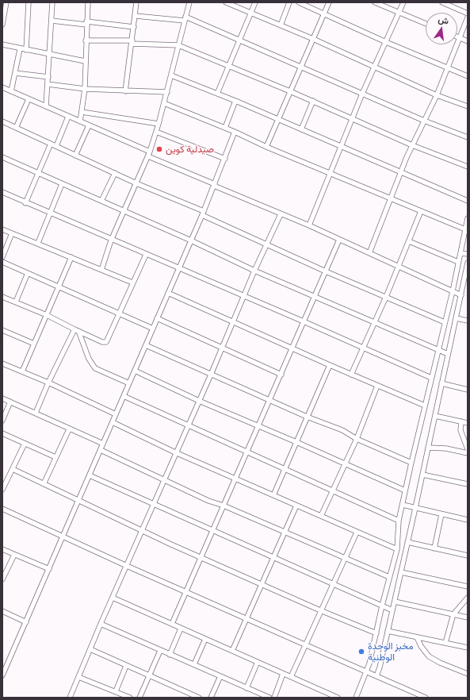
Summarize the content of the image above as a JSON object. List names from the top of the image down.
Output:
{
  "places": ["صيدلية كوين", "مخبز الوحدة الوطنية"],
  "north": "top"
}
